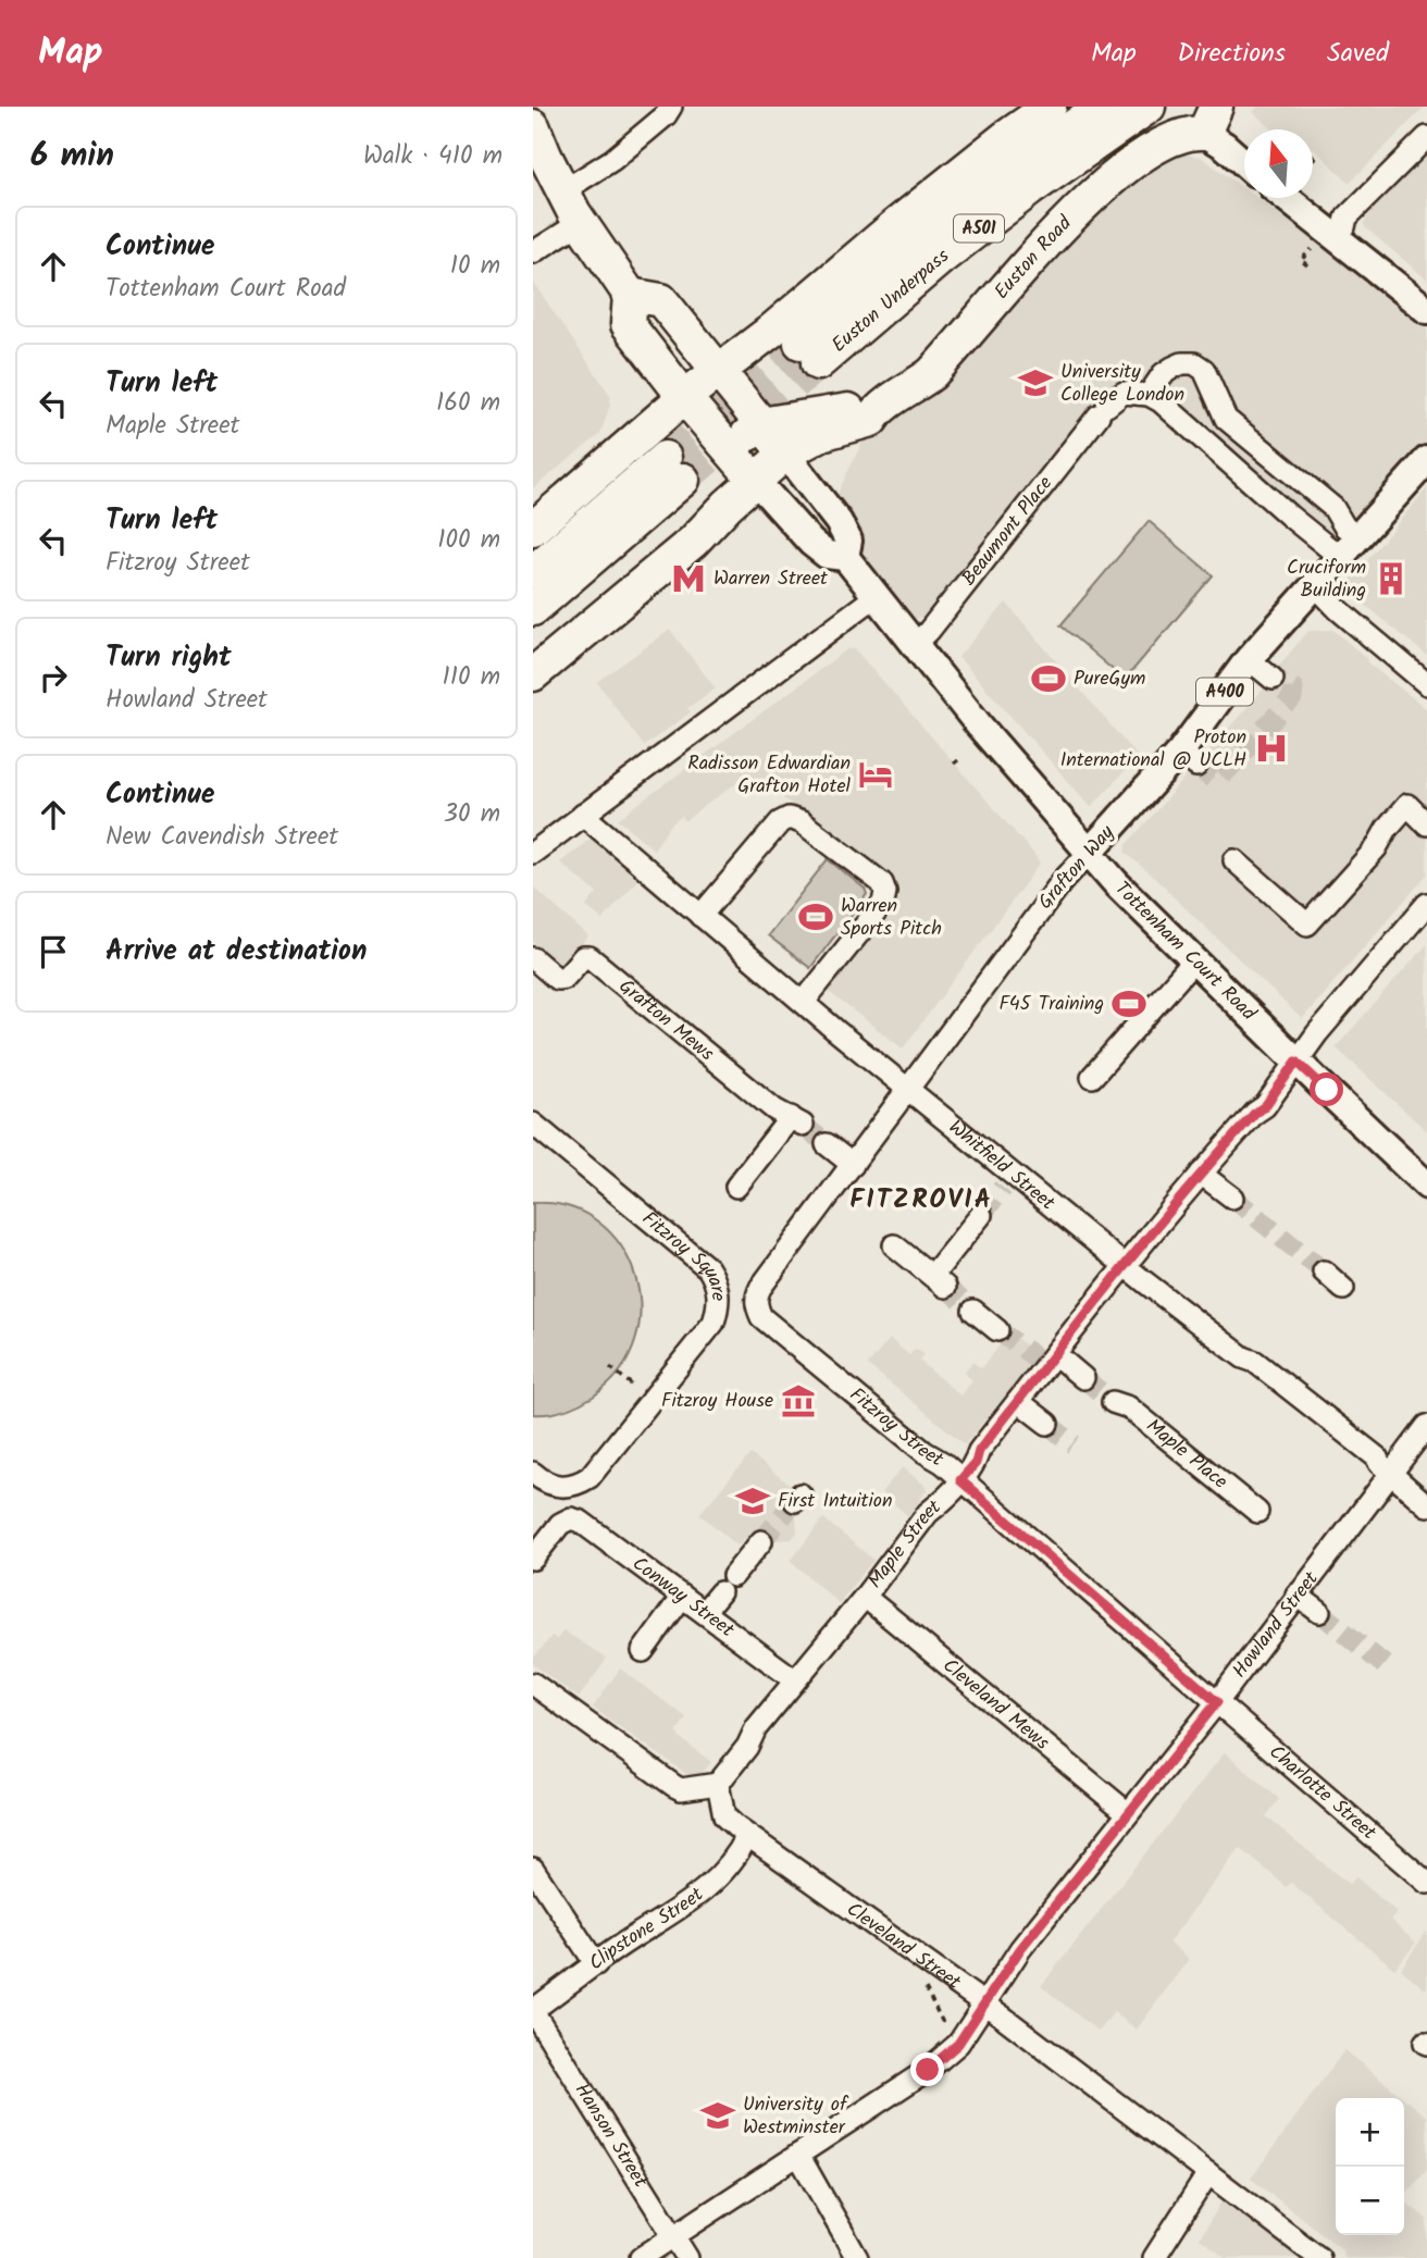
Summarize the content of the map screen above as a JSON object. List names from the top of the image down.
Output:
{
  "streets": {
    "highway": ["A501", "Euston Road", "Euston Underpass"],
    "main road": ["A400", "Grafton Way", "Tottenham Court Road"],
    "street": [
      "Beaumont Place",
      "Grafton Mews",
      "Whitfield Street",
      "Fitzroy Square",
      "Fitzroy Street",
      "Maple Place",
      "Maple Street",
      "Conway Street",
      "Howland Street",
      "Cleveland Mews",
      "Charlotte Street",
      "Clipstone Street",
      "Cleveland Street",
      "Hanson Street"
    ]
  },
  "crossings": [
    ["Euston Road", "Tottenham Court Road"],
    ["Beaumont Place", "Tottenham Court Road"],
    ["Grafton Way", "Tottenham Court Road"],
    ["Grafton Way", "Whitfield Street"],
    ["Grafton Way", "Fitzroy Street"],
    ["Tottenham Court Road", "Maple Street"],
    ["Whitfield Street", "Maple Street"],
    ["Whitfield Street", "Howland Street"],
    ["Fitzroy Street", "Maple Street"],
    ["Fitzroy Street", "Howland Street"],
    ["Fitzroy Street", "Charlotte Street"],
    ["Maple Street", "Conway Street"],
    ["Maple Street", "Cleveland Mews"],
    ["Maple Street", "Cleveland Street"],
    ["Howland Street", "Cleveland Mews"],
    ["Howland Street", "Charlotte Street"],
    ["Howland Street", "Cleveland Street"],
    ["Howland Street", "Hanson Street"],
    ["Clipstone Street", "Cleveland Street"],
    ["Clipstone Street", "Hanson Street"]
  ],
  "districts": ["FITZROVIA"],
  "places": {
    "school or university": ["University College London", "First Intuition", "University of Westminster"],
    "metro station": ["Warren Street"],
    "building": ["Cruciform Building"],
    "sports": ["PureGym", "Warren Sports Pitch", "F45 Training"],
    "hospital": ["Proton International @ UCLH"],
    "hotel": ["Radisson Edwardian Grafton Hotel"],
    "museum": ["Fitzroy House"]
  },
  "north": "top",
  "page": {
    "header": "Map",
    "nav": ["Map", "Directions", "Saved"],
    "heading": ["6 min", "Walk · 410 m"],
    "list": [
      ["Continue", "Tottenham Court Road", "10 m"],
      ["Turn left", "Maple Street", "160 m"],
      ["Turn left", "Fitzroy Street", "100 m"],
      ["Turn right", "Howland Street", "110 m"],
      ["Continue", "New Cavendish Street", "30 m"],
      "Arrive at destination"
    ],
    "map_buttons": ["+", "−"]
  }
}
